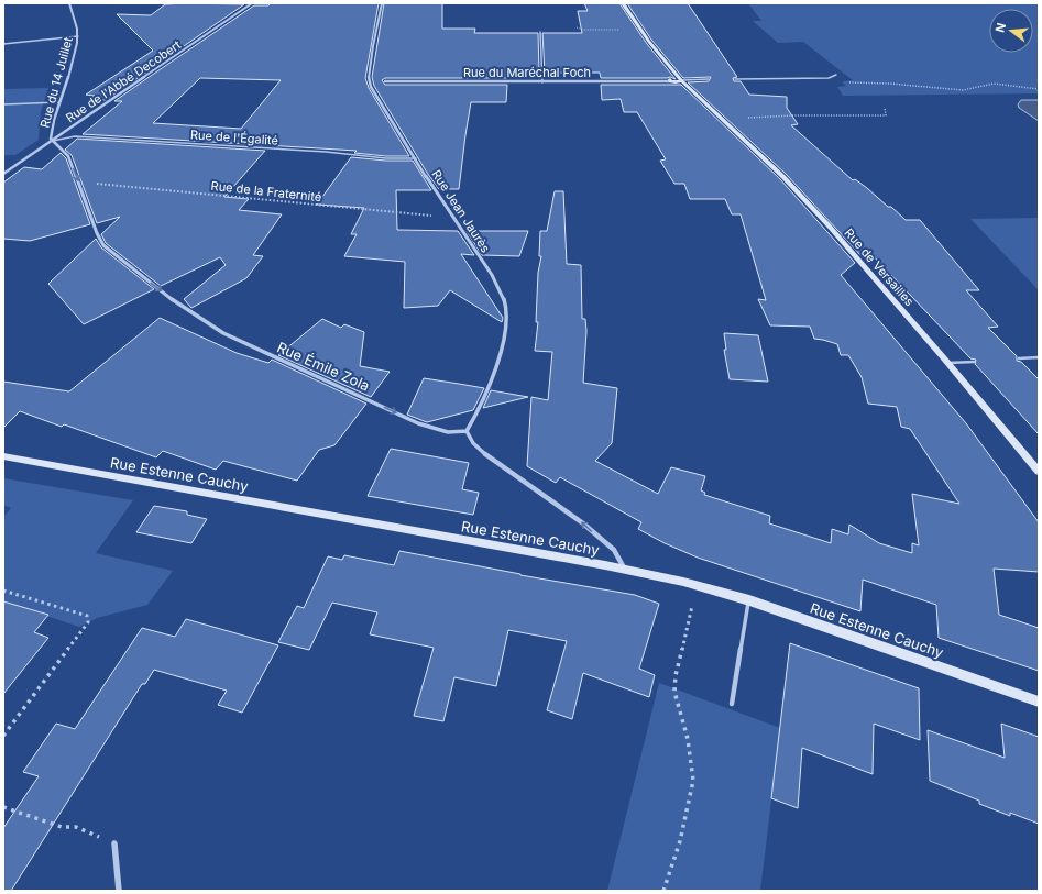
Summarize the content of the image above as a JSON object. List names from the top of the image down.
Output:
{
  "streets": {
    "street": [
      "Rue du Maréchal Foch",
      "Rue de l'Abbé Decobert",
      "Rue du 14 Juillet",
      "Rue Jean Jaurès",
      "Rue de Versailles",
      "Rue Émile Zola",
      "Rue Estenne Cauchy"
    ],
    "lane": ["Rue de l'Égalité"],
    "path": ["Rue de la Fraternité"]
  },
  "crossings": [
    ["Rue de l'Abbé Decobert", "Rue du 14 Juillet"],
    ["Rue de l'Abbé Decobert", "Rue de l'Égalité"],
    ["Rue de l'Abbé Decobert", "Rue Émile Zola"],
    ["Rue du 14 Juillet", "Rue de l'Égalité"],
    ["Rue du 14 Juillet", "Rue Émile Zola"],
    ["Rue de l'Égalité", "Rue Jean Jaurès"],
    ["Rue de l'Égalité", "Rue Émile Zola"],
    ["Rue de la Fraternité", "Rue Jean Jaurès"],
    ["Rue de la Fraternité", "Rue Émile Zola"],
    ["Rue Jean Jaurès", "Rue Émile Zola"]
  ],
  "one_way": ["Rue Émile Zola"],
  "north": "left"
}
